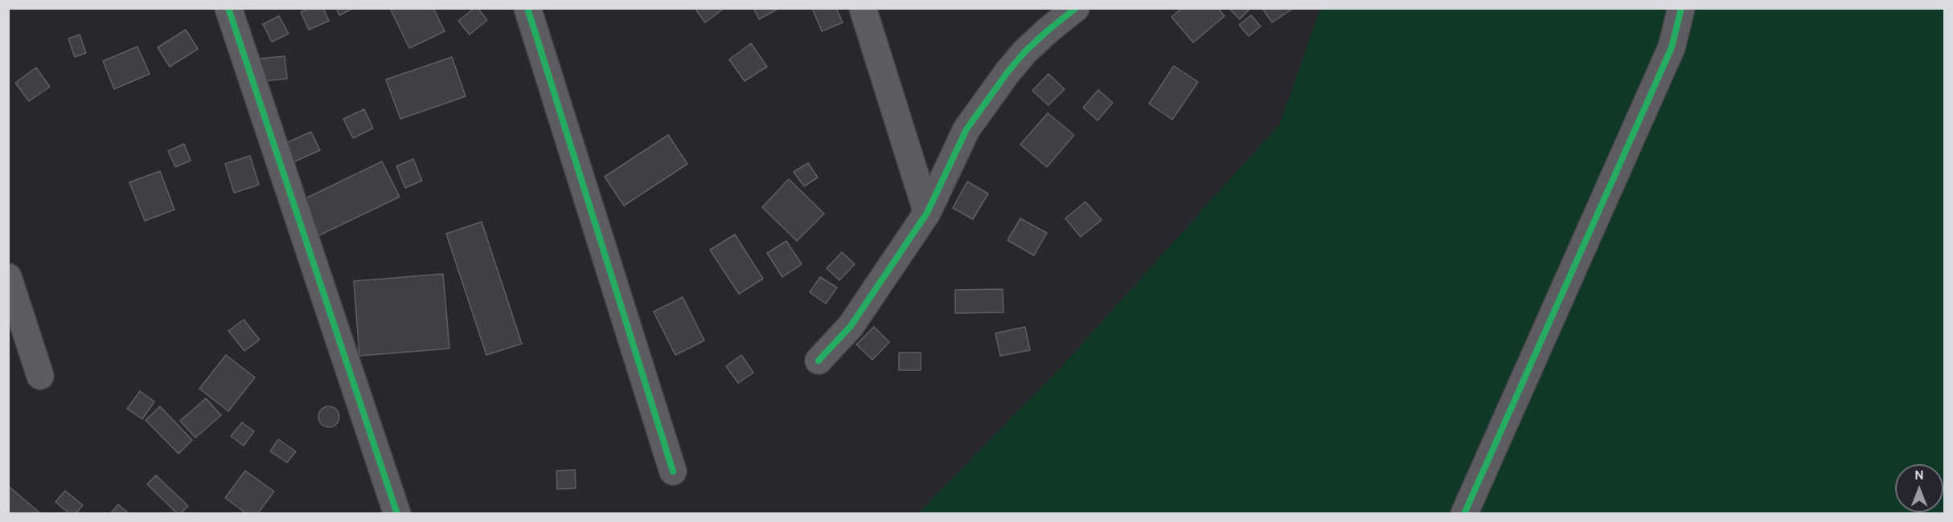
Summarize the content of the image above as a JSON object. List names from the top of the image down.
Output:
{
  "north": "top"
}
